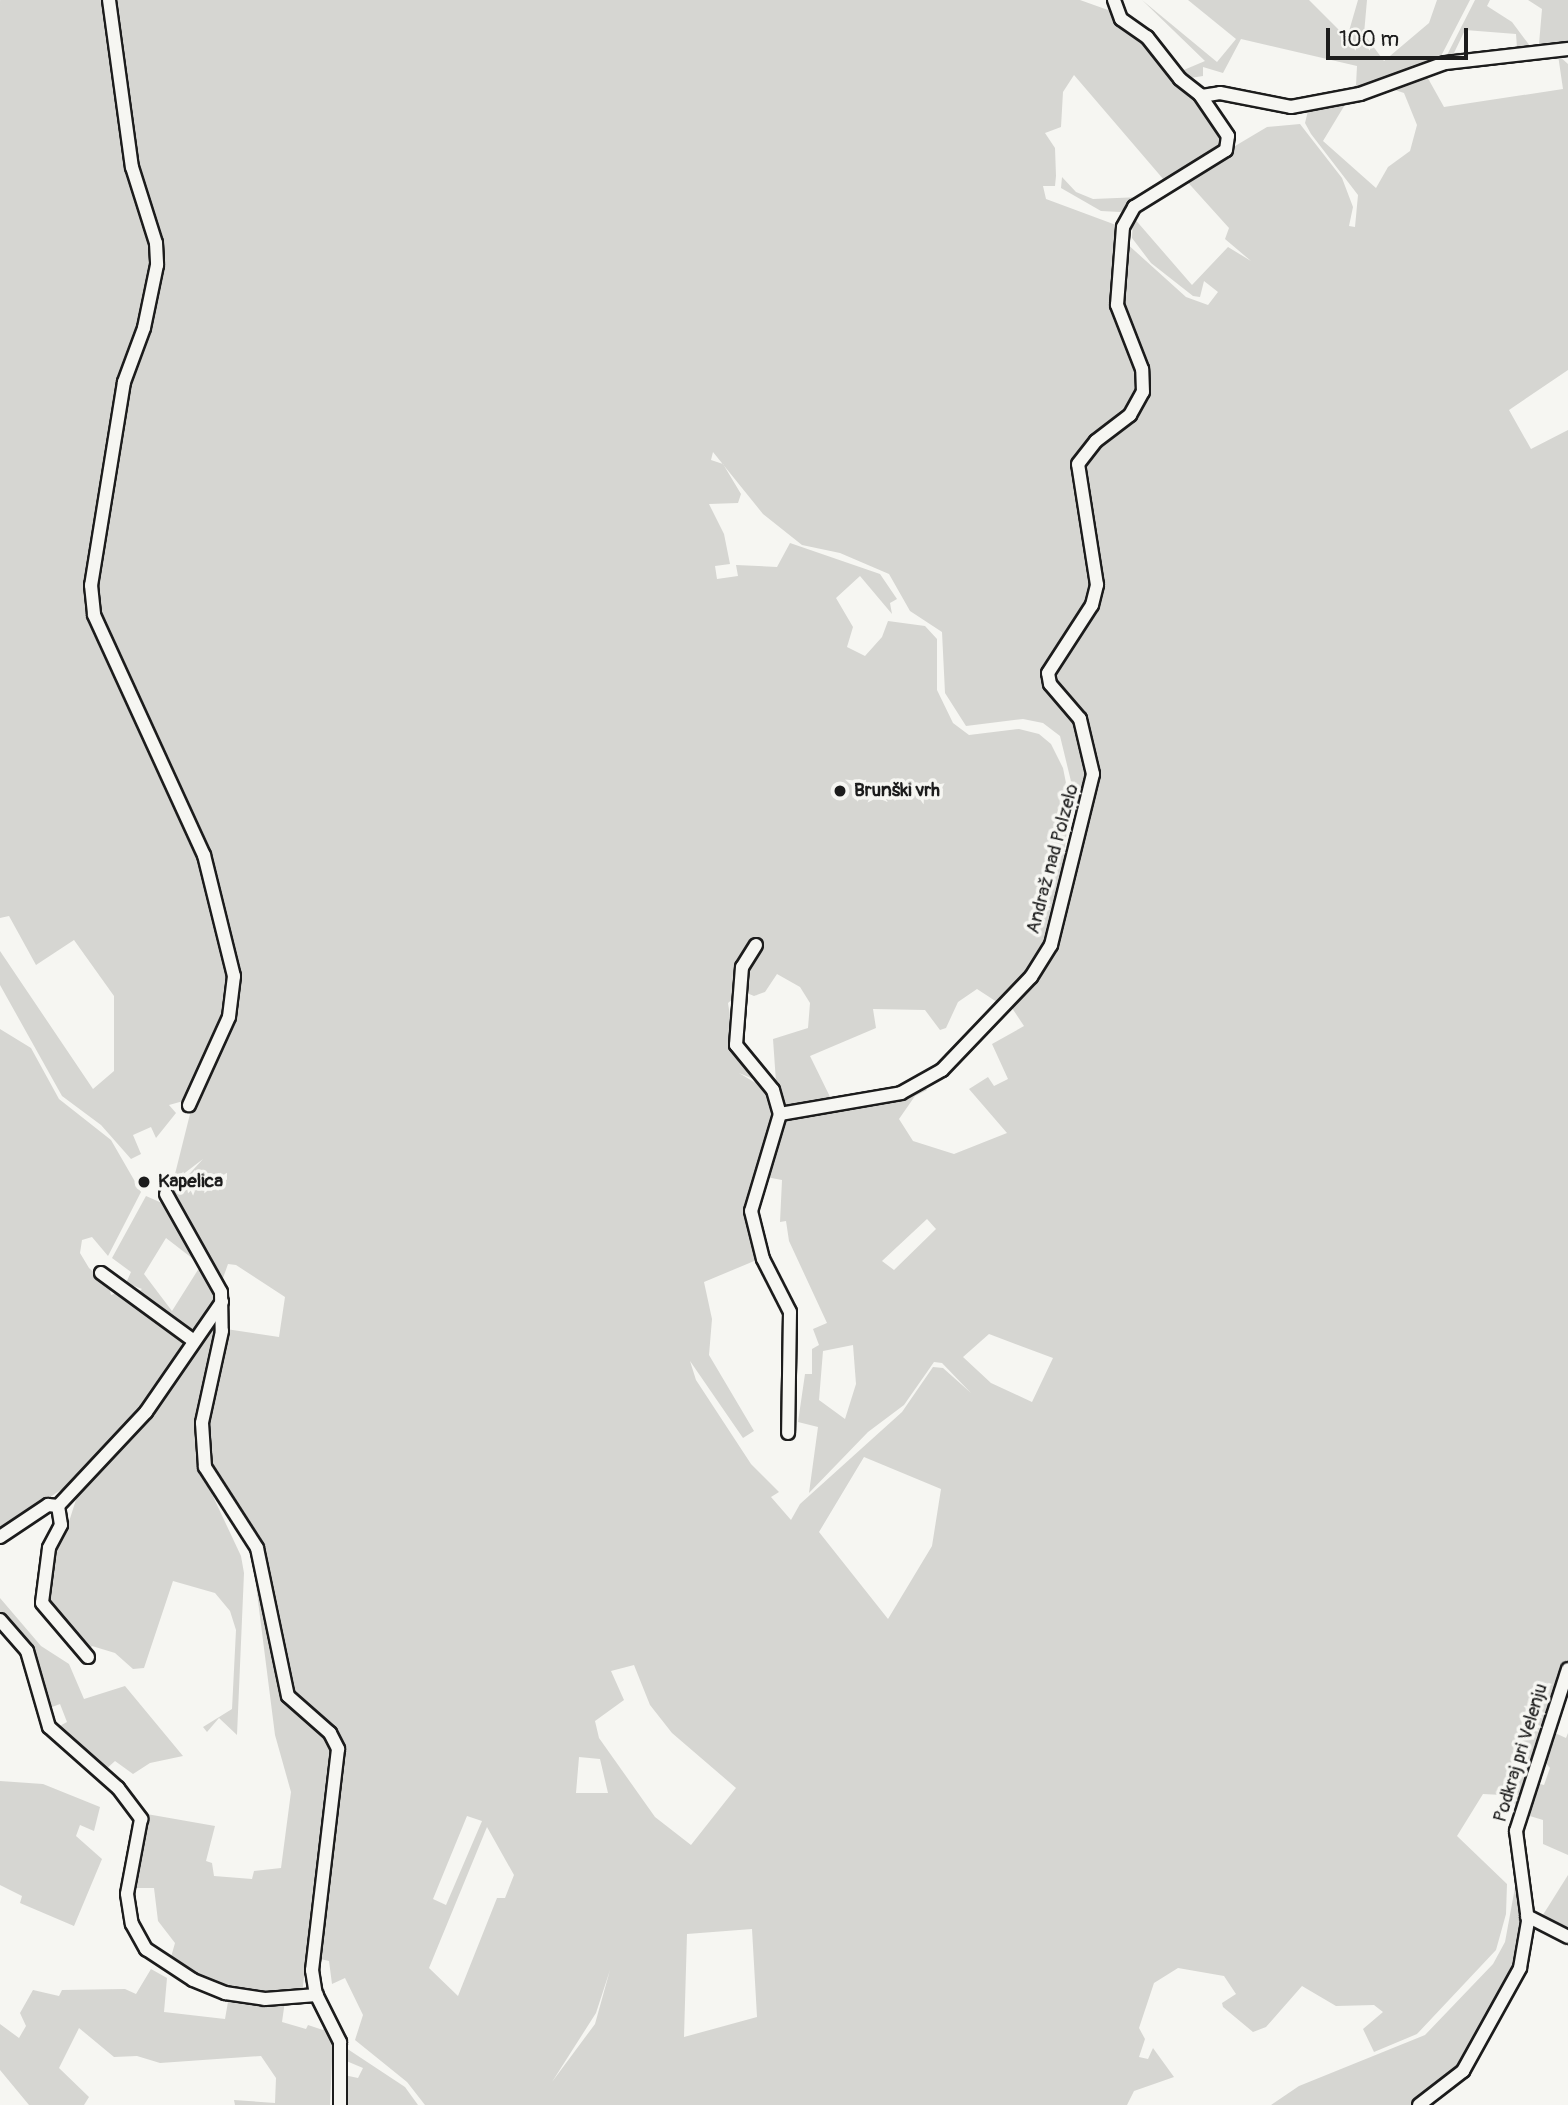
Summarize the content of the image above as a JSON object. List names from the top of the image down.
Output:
{
  "streets": {
    "street": ["Andraž nad Polzelo", "Podkraj pri Velenju"]
  },
  "places": ["Brunški vrh", "Kapelica"],
  "scale_bar": "100 m"
}
